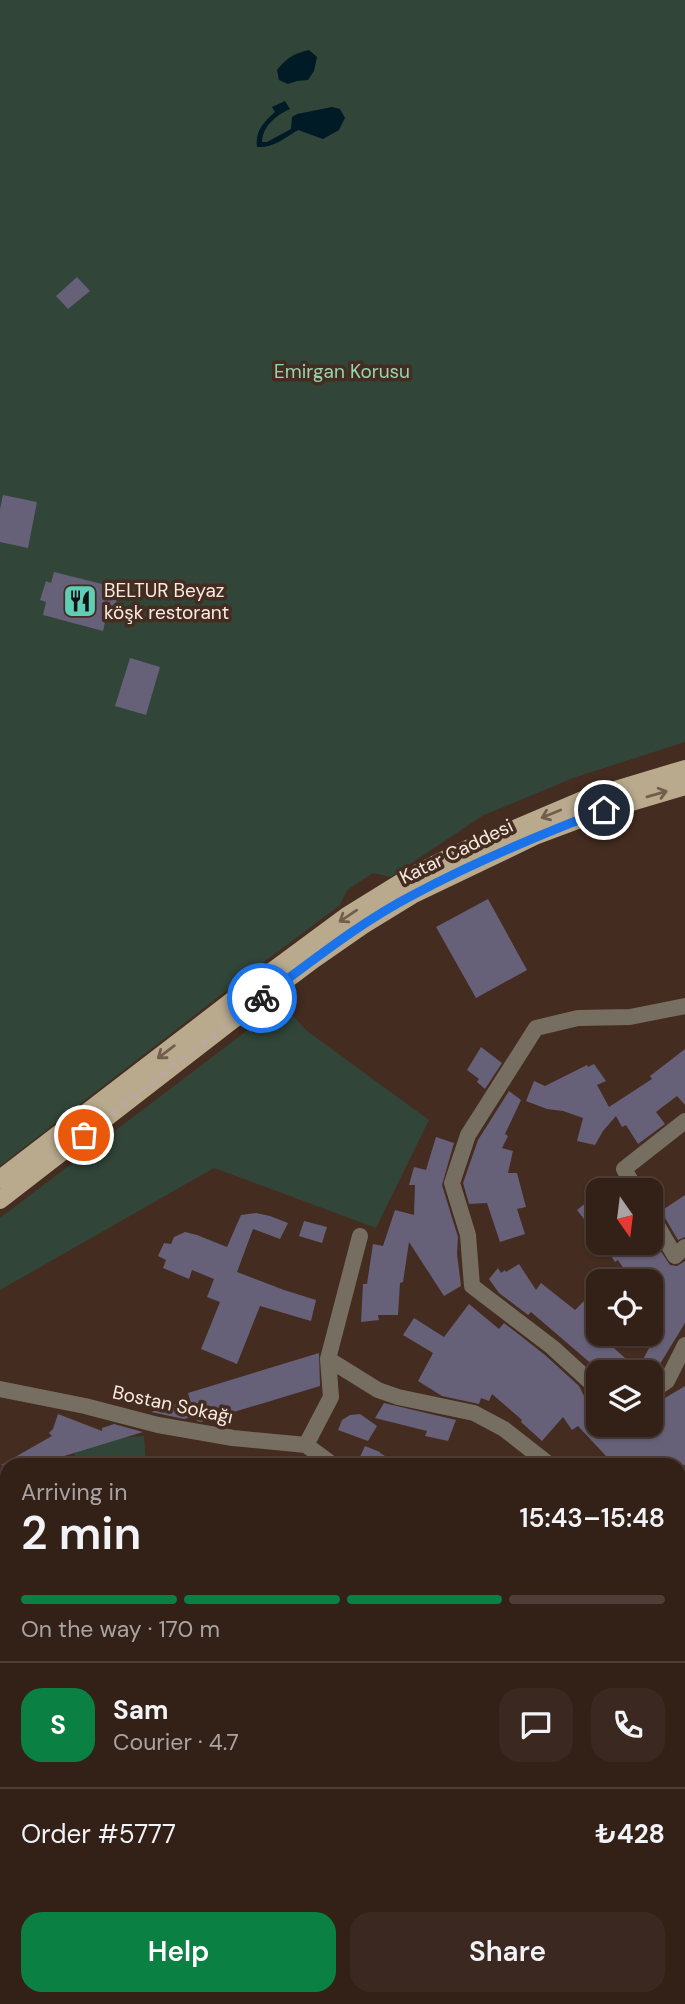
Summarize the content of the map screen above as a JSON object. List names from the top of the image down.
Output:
{
  "streets": {
    "main road": ["Katar Caddesi"],
    "street": ["Bostan Sokağı"]
  },
  "parks": ["Emirgan Korusu"],
  "places": {
    "restaurant": ["BELTUR Beyaz köşk restorant"]
  },
  "north": "bottom",
  "page": {
    "heading": ["2 min", "Arriving in", "15:43–15:48"],
    "panel": [
      "Sam",
      "Courier · 4.7",
      "Order #5777",
      "₺428"
    ],
    "bar": "On the way · 170 m",
    "round": "S",
    "buttons": ["Help", "Share"]
  }
}
